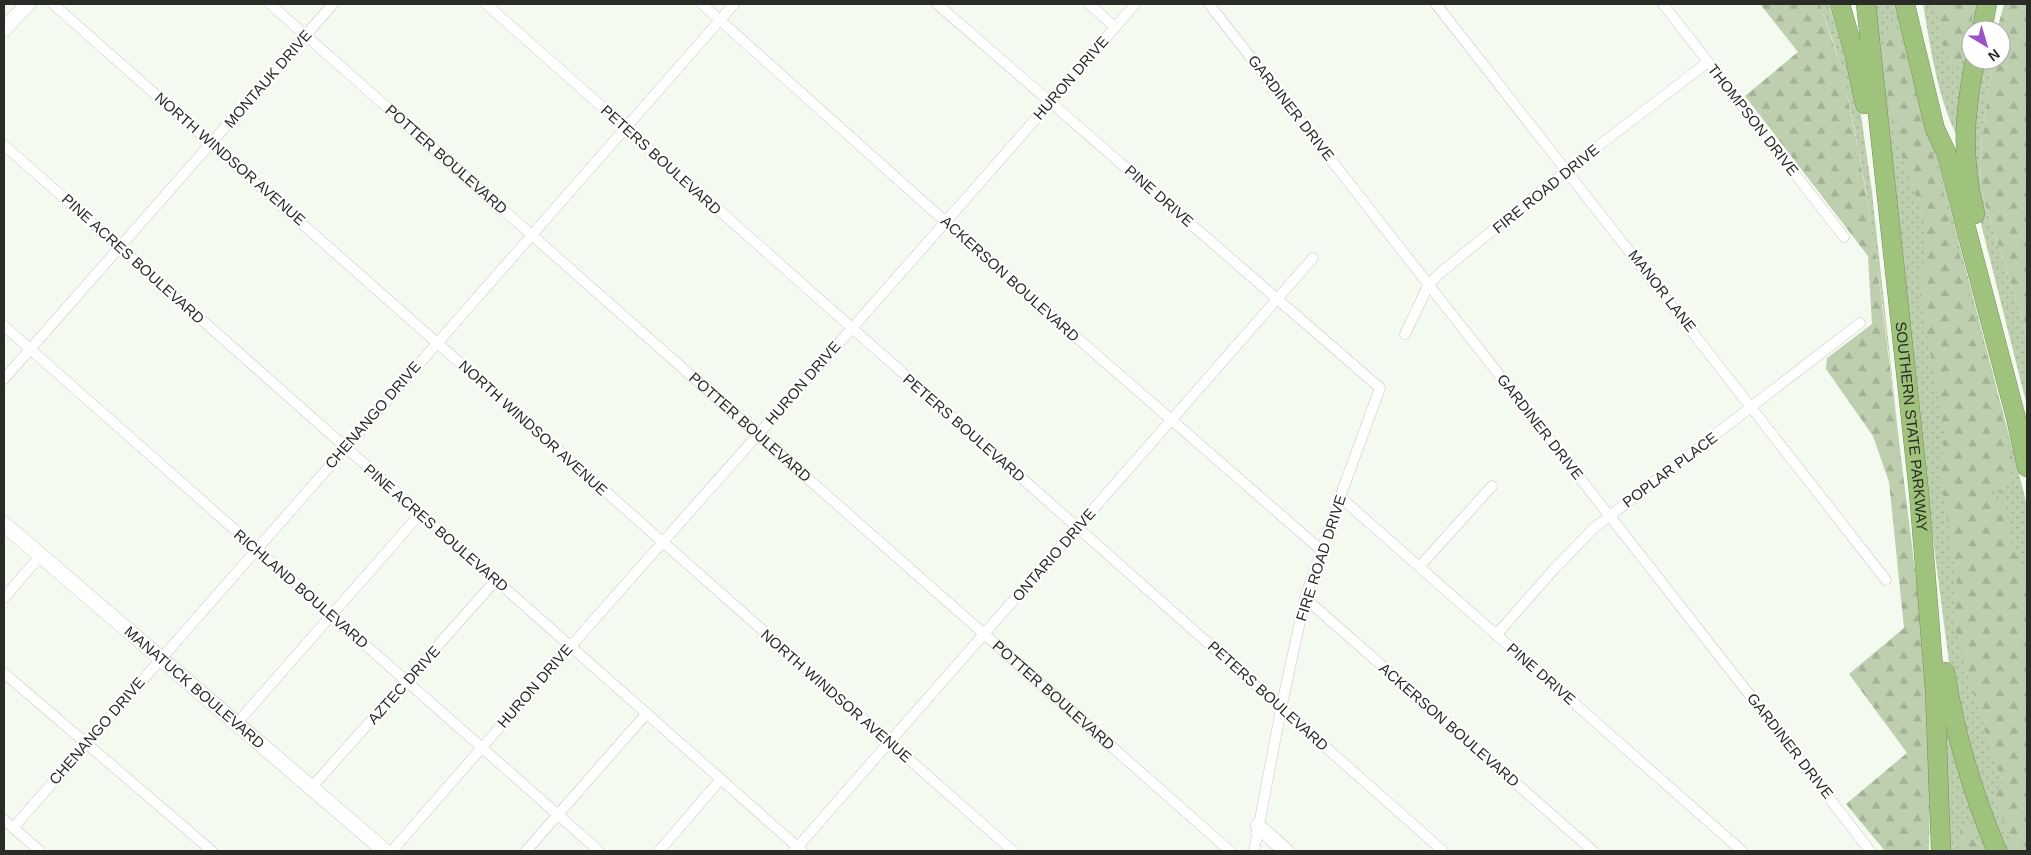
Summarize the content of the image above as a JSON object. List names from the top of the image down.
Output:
{
  "streets": {
    "highway": ["SOUTHERN STATE PARKWAY"],
    "street": [
      "HURON DRIVE",
      "MONTAUK DRIVE",
      "GARDINER DRIVE",
      "THOMPSON DRIVE",
      "NORTH WINDSOR AVENUE",
      "POTTER BOULEVARD",
      "PETERS BOULEVARD",
      "FIRE ROAD DRIVE",
      "PINE DRIVE",
      "PINE ACRES BOULEVARD",
      "ACKERSON BOULEVARD",
      "MANOR LANE",
      "CHENANGO DRIVE",
      "POPLAR PLACE",
      "ONTARIO DRIVE",
      "RICHLAND BOULEVARD",
      "AZTEC DRIVE",
      "MANATUCK BOULEVARD"
    ]
  },
  "crossings": [
    ["HURON DRIVE", "NORTH WINDSOR AVENUE"],
    ["HURON DRIVE", "POTTER BOULEVARD"],
    ["HURON DRIVE", "PETERS BOULEVARD"],
    ["HURON DRIVE", "PINE DRIVE"],
    ["HURON DRIVE", "PINE ACRES BOULEVARD"],
    ["HURON DRIVE", "ACKERSON BOULEVARD"],
    ["HURON DRIVE", "RICHLAND BOULEVARD"],
    ["MONTAUK DRIVE", "NORTH WINDSOR AVENUE"],
    ["MONTAUK DRIVE", "POTTER BOULEVARD"],
    ["MONTAUK DRIVE", "PINE ACRES BOULEVARD"],
    ["MONTAUK DRIVE", "RICHLAND BOULEVARD"],
    ["GARDINER DRIVE", "FIRE ROAD DRIVE"],
    ["GARDINER DRIVE", "POPLAR PLACE"],
    ["THOMPSON DRIVE", "FIRE ROAD DRIVE"],
    ["NORTH WINDSOR AVENUE", "CHENANGO DRIVE"],
    ["NORTH WINDSOR AVENUE", "ONTARIO DRIVE"],
    ["POTTER BOULEVARD", "CHENANGO DRIVE"],
    ["POTTER BOULEVARD", "ONTARIO DRIVE"],
    ["PETERS BOULEVARD", "FIRE ROAD DRIVE"],
    ["PETERS BOULEVARD", "CHENANGO DRIVE"],
    ["PETERS BOULEVARD", "ONTARIO DRIVE"],
    ["FIRE ROAD DRIVE", "PINE DRIVE"],
    ["FIRE ROAD DRIVE", "ACKERSON BOULEVARD"],
    ["FIRE ROAD DRIVE", "MANOR LANE"],
    ["PINE DRIVE", "POPLAR PLACE"],
    ["PINE DRIVE", "ONTARIO DRIVE"],
    ["PINE ACRES BOULEVARD", "CHENANGO DRIVE"],
    ["PINE ACRES BOULEVARD", "ONTARIO DRIVE"],
    ["PINE ACRES BOULEVARD", "AZTEC DRIVE"],
    ["ACKERSON BOULEVARD", "CHENANGO DRIVE"],
    ["ACKERSON BOULEVARD", "ONTARIO DRIVE"],
    ["MANOR LANE", "POPLAR PLACE"],
    ["CHENANGO DRIVE", "RICHLAND BOULEVARD"],
    ["CHENANGO DRIVE", "MANATUCK BOULEVARD"],
    ["RICHLAND BOULEVARD", "AZTEC DRIVE"],
    ["AZTEC DRIVE", "MANATUCK BOULEVARD"]
  ],
  "north": "bottom right"
}
